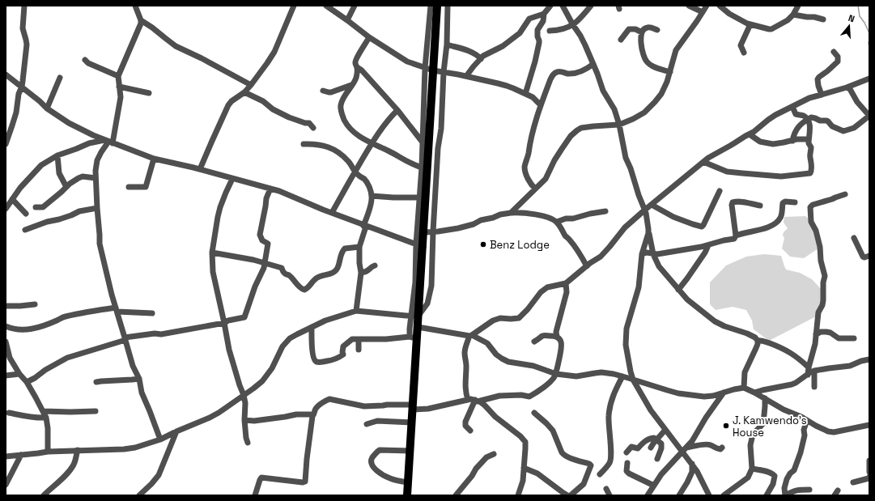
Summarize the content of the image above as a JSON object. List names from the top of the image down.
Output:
{
  "places": ["Benz Lodge", "J. Kamwendo's House"],
  "north": "top"
}
